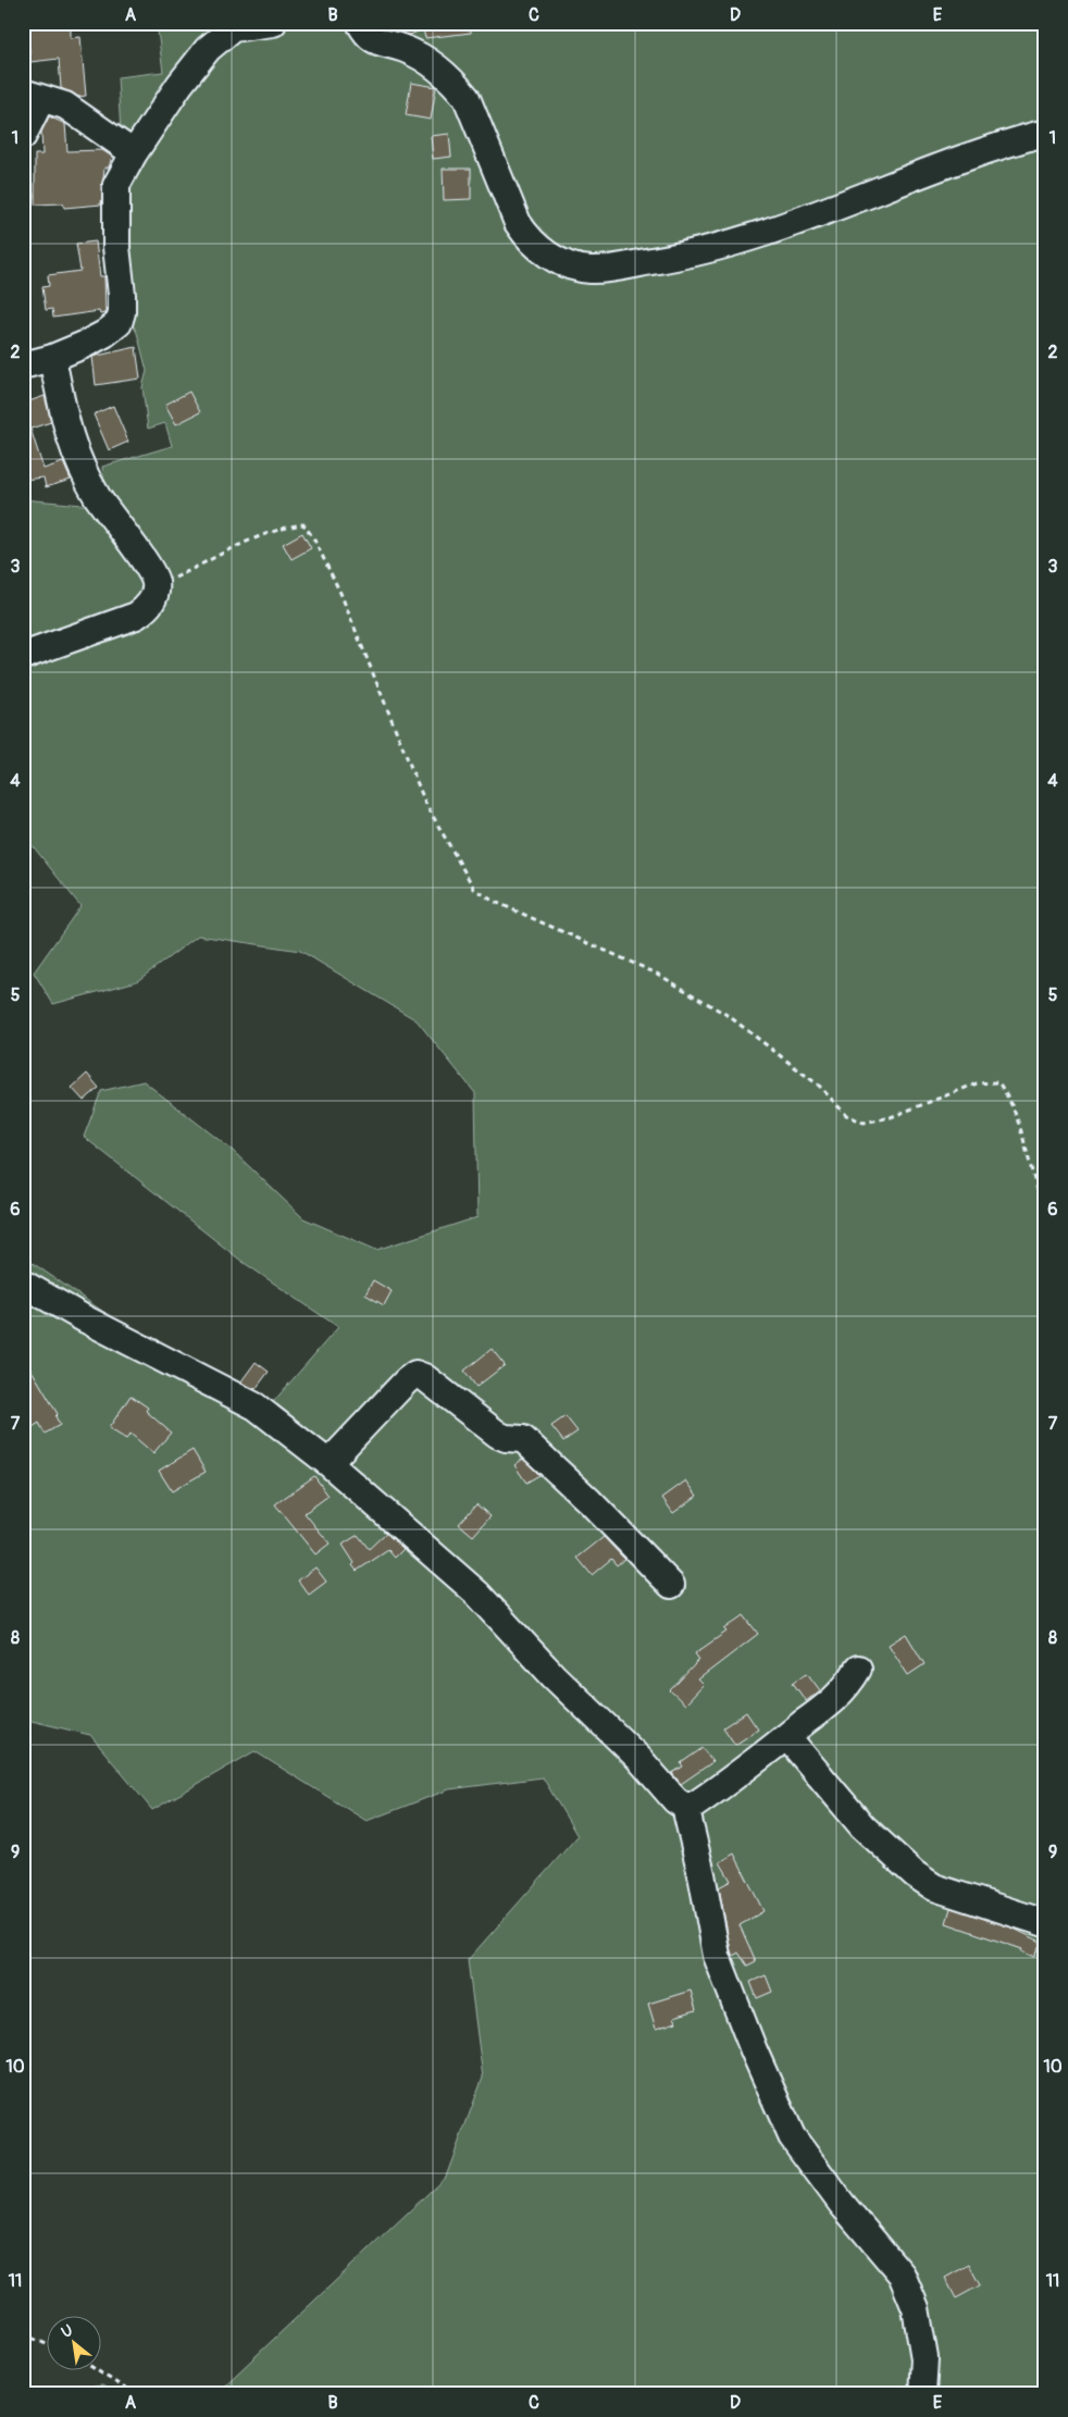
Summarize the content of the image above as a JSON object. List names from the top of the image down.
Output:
{
  "north": "top left",
  "grid": {
    "columns": [
      "A",
      "B",
      "C",
      "D",
      "E"
    ],
    "rows": [
      "1",
      "2",
      "3",
      "4",
      "5",
      "6",
      "7",
      "8",
      "9",
      "10",
      "11"
    ]
  }
}
